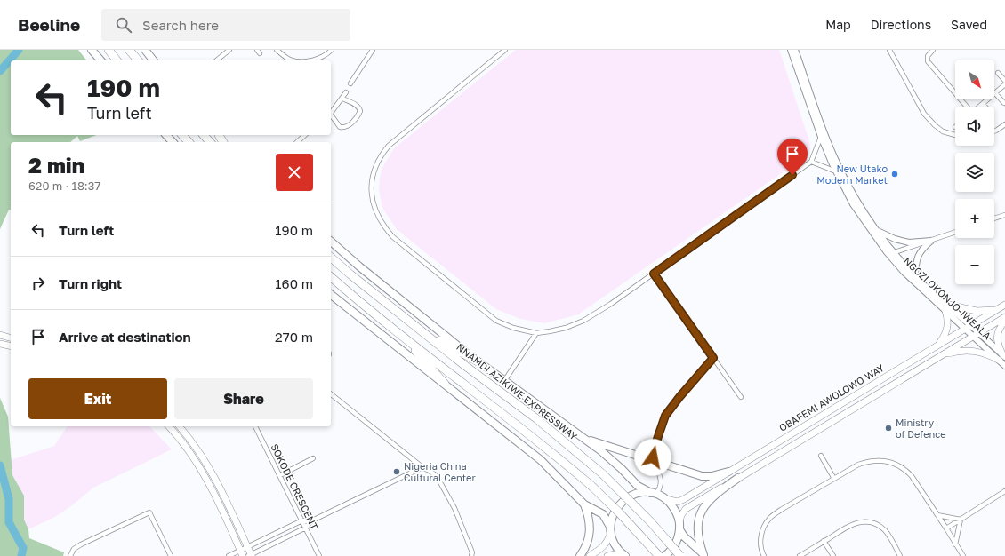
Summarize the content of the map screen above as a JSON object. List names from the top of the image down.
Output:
{
  "streets": {
    "highway": ["NNAMDI AZIKIWE EXPRESSWAY"],
    "main road": ["OBAFEMI AWOLOWO WAY"],
    "street": ["NGOZI OKONJO-IWEALA", "SOKODE CRESCENT"]
  },
  "crossings": [
    ["NGOZI OKONJO-IWEALA", "OBAFEMI AWOLOWO WAY"],
    ["NNAMDI AZIKIWE EXPRESSWAY", "OBAFEMI AWOLOWO WAY"]
  ],
  "places": ["New Utako Modern Market", "Ministry of Defence", "Nigeria China Cultural Center"],
  "north": "bottom right",
  "page": {
    "header": "Beeline",
    "search": "Search here",
    "nav": ["Map", "Directions", "Saved"],
    "map_buttons": ["+", "−"],
    "turn": ["190 m", "Turn left"],
    "heading": ["2 min", "620 m · 18:37"],
    "list": [
      {
        "name": "Turn left",
        "value": "190 m"
      },
      {
        "name": "Turn right",
        "value": "160 m"
      },
      {
        "name": "Arrive at destination",
        "value": "270 m"
      }
    ],
    "buttons": ["Exit", "Share"]
  }
}
